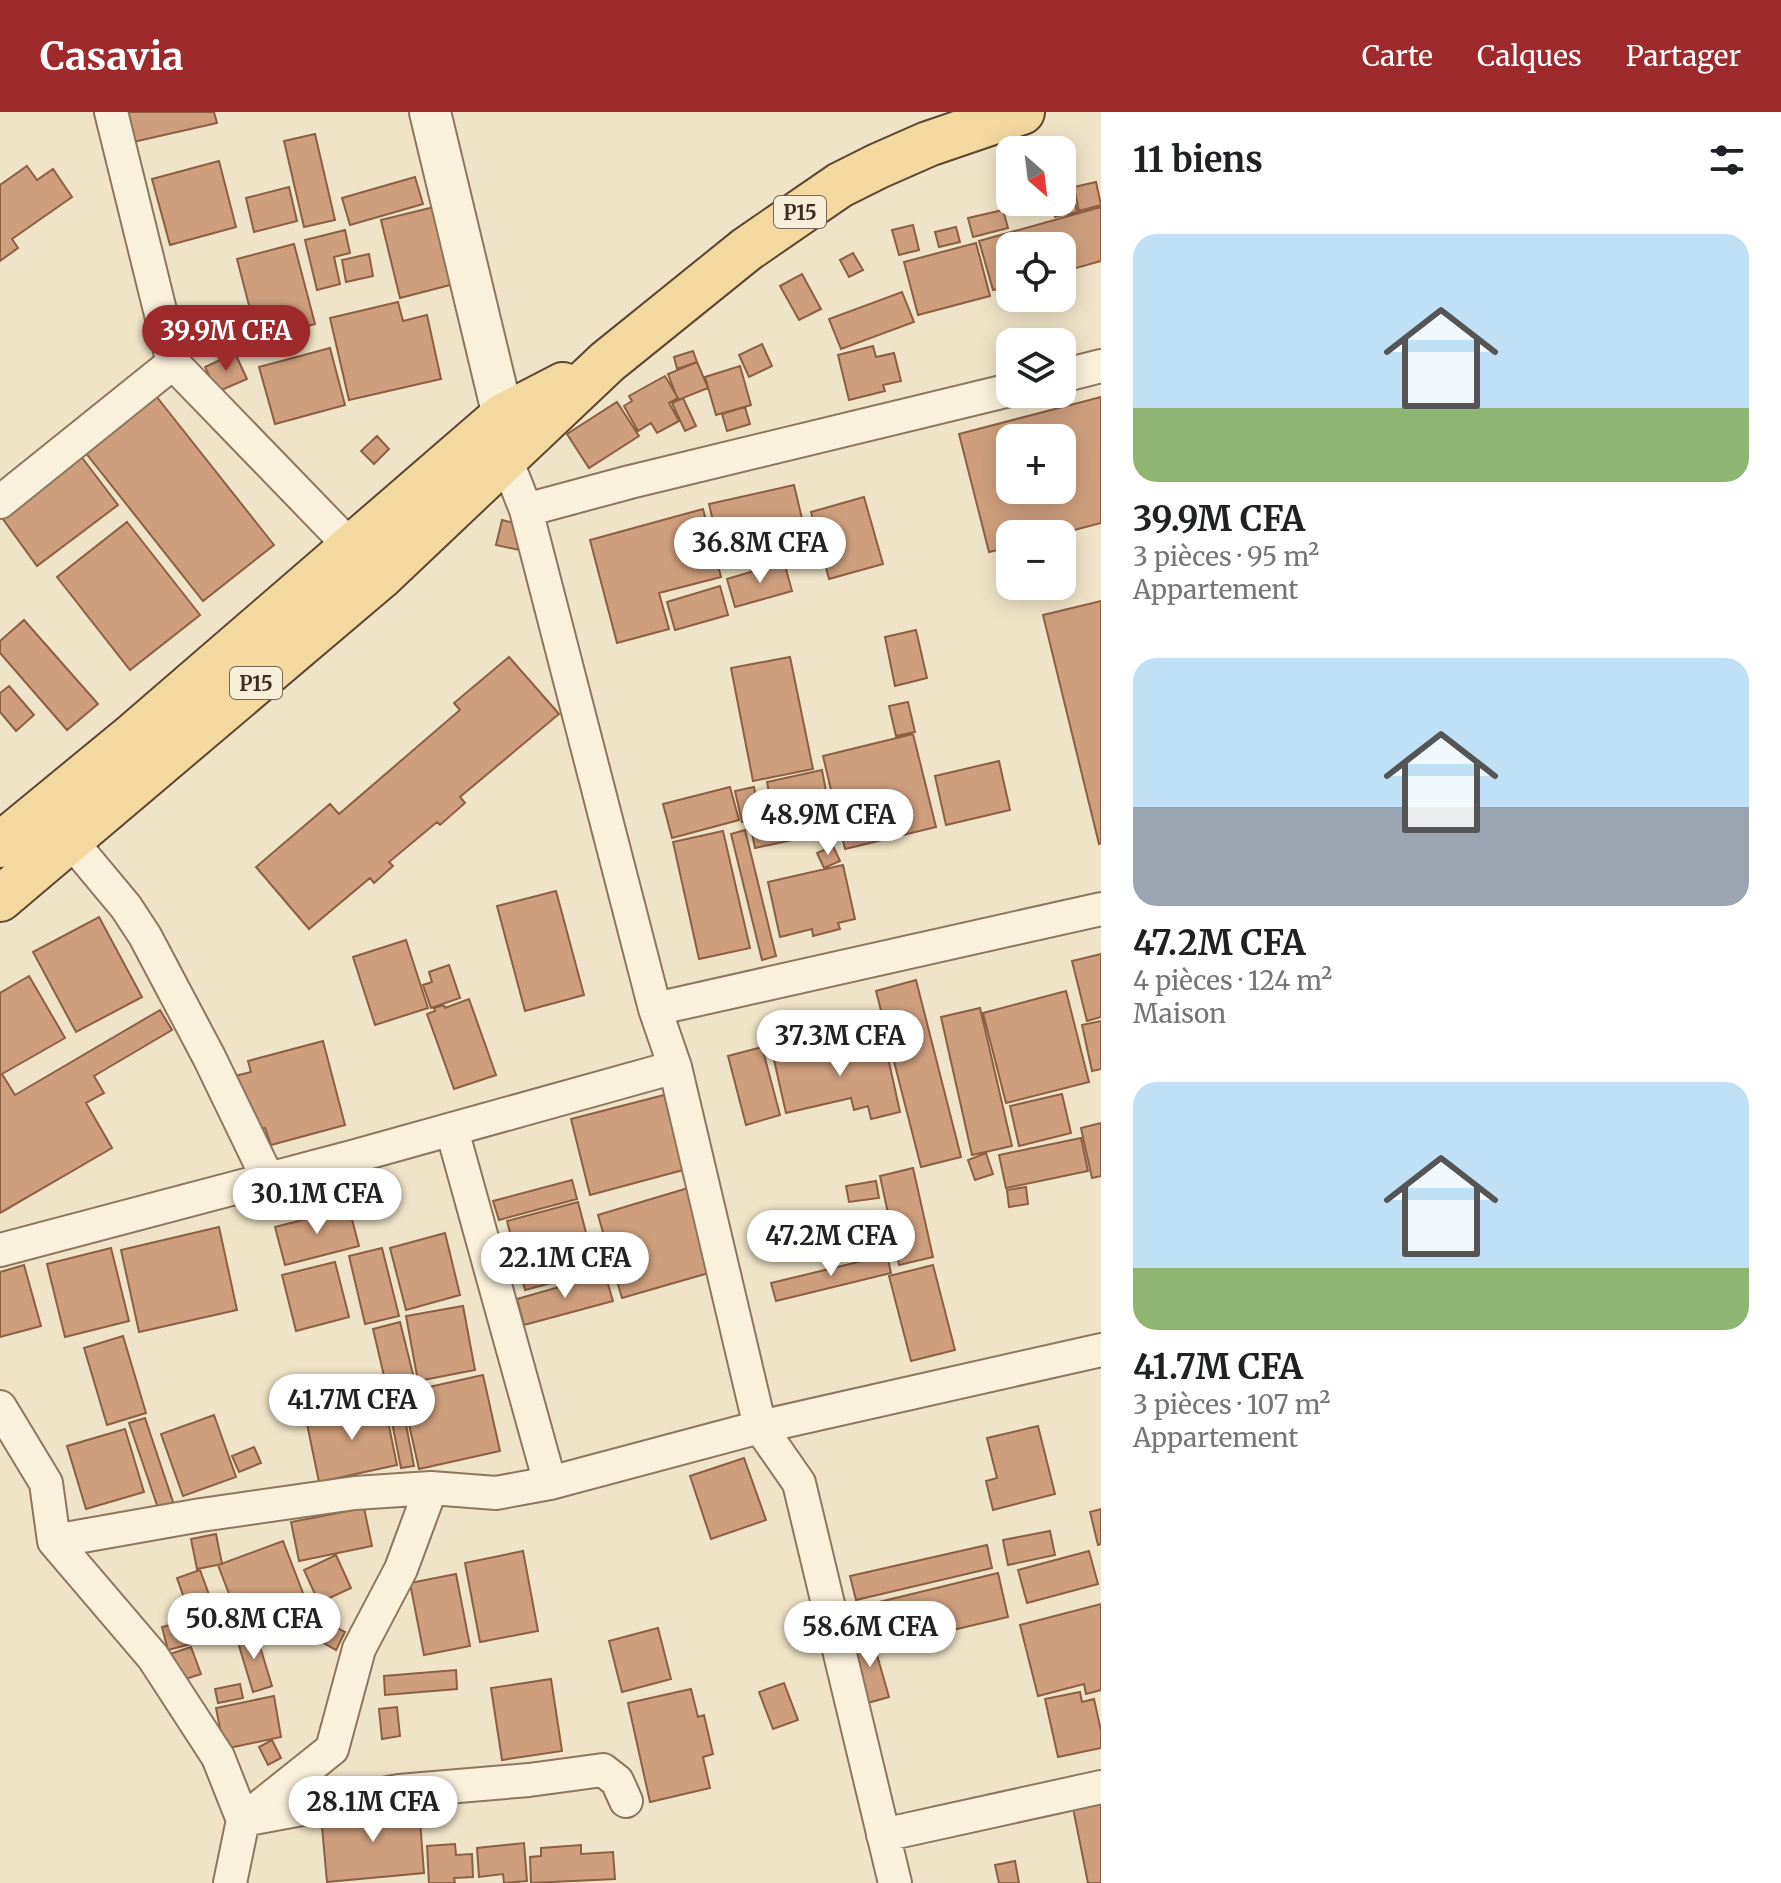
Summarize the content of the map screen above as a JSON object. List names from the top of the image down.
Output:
{
  "streets": {
    "main road": ["P15"]
  },
  "north": "bottom right",
  "page": {
    "header": "Casavia",
    "nav": ["Carte", "Calques", "Partager"],
    "heading": "11 biens",
    "map_buttons": ["+", "−"],
    "list": [
      {
        "name": "39.9M CFA",
        "note": "3 pièces · 95 m² · Appartement"
      },
      {
        "name": "47.2M CFA",
        "note": "4 pièces · 124 m² · Maison"
      },
      {
        "name": "41.7M CFA",
        "note": "3 pièces · 107 m² · Appartement"
      }
    ],
    "price": [
      "39.9M CFA",
      "36.8M CFA",
      "48.9M CFA",
      "37.3M CFA",
      "30.1M CFA",
      "47.2M CFA",
      "22.1M CFA",
      "41.7M CFA",
      "50.8M CFA",
      "58.6M CFA",
      "28.1M CFA"
    ]
  }
}
